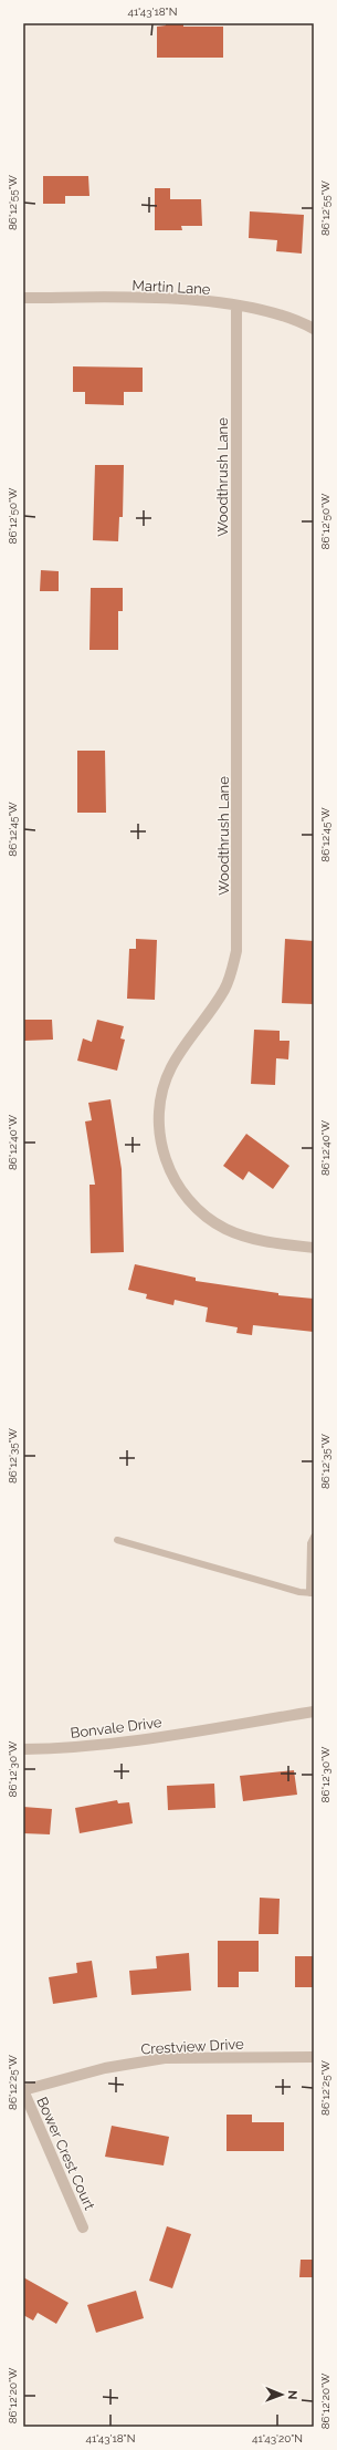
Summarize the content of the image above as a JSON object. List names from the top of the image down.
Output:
{
  "streets": {
    "street": [
      "Martin Lane",
      "Woodthrush Lane",
      "Bonvale Drive",
      "Crestview Drive",
      "Bower Crest Court"
    ]
  },
  "crossings": [
    ["Martin Lane", "Woodthrush Lane"],
    ["Crestview Drive", "Bower Crest Court"]
  ],
  "north": "right",
  "coordinates": [
    "41°43'18\"N",
    "86°12'55\"W",
    "86°12'50\"W",
    "86°12'45\"W",
    "86°12'40\"W",
    "86°12'35\"W",
    "86°12'30\"W",
    "86°12'25\"W",
    "86°12'20\"W",
    "41°43'20\"N"
  ]
}
